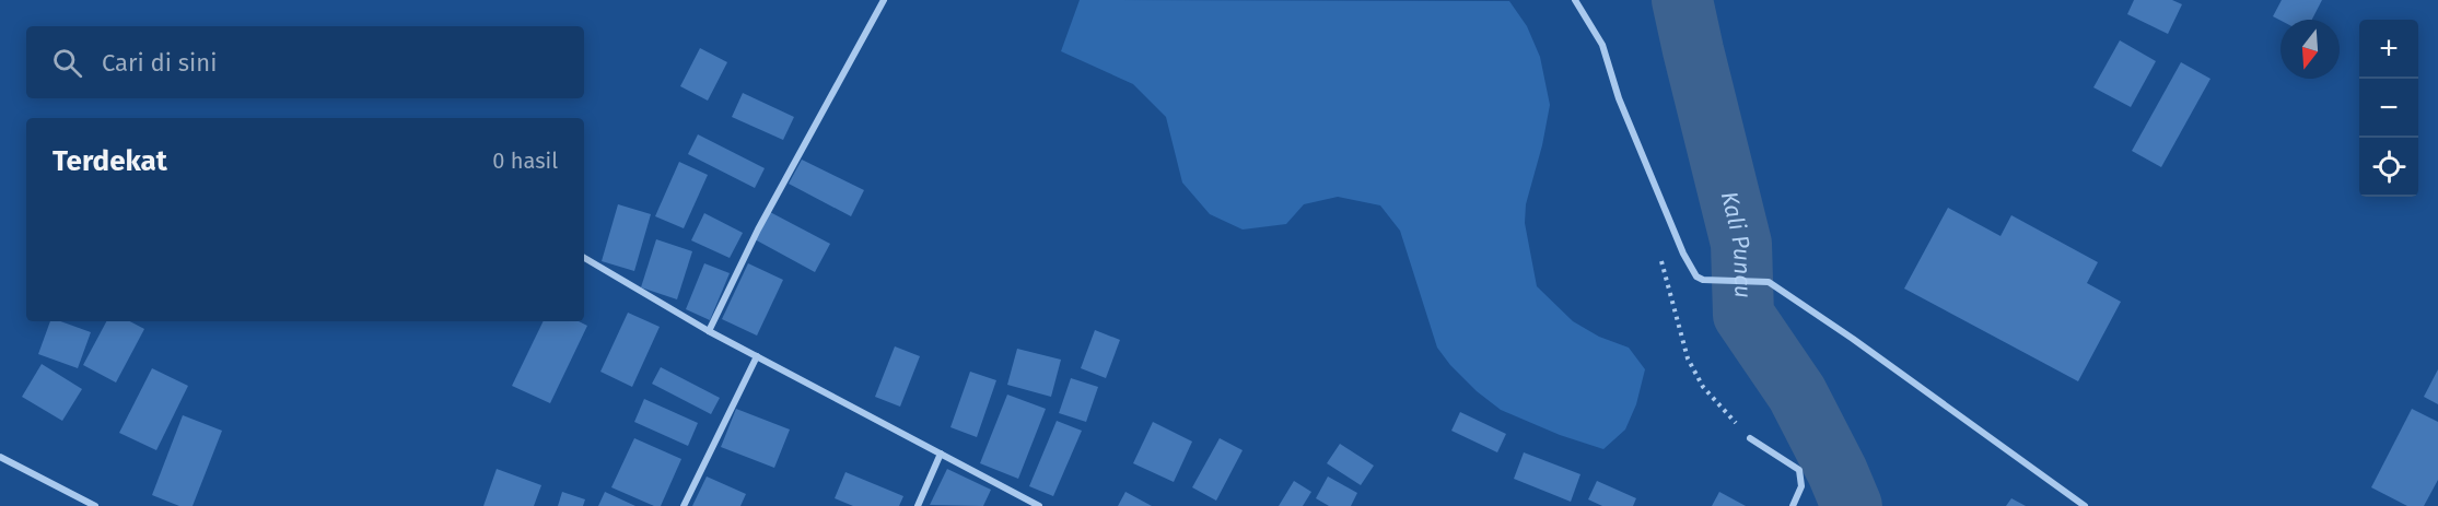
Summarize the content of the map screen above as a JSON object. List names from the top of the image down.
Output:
{
  "water": ["Kali Puncu"],
  "north": "bottom",
  "page": {
    "map_buttons": ["+", "−"],
    "search": "Cari di sini",
    "heading": ["Terdekat", "0 hasil"]
  }
}
